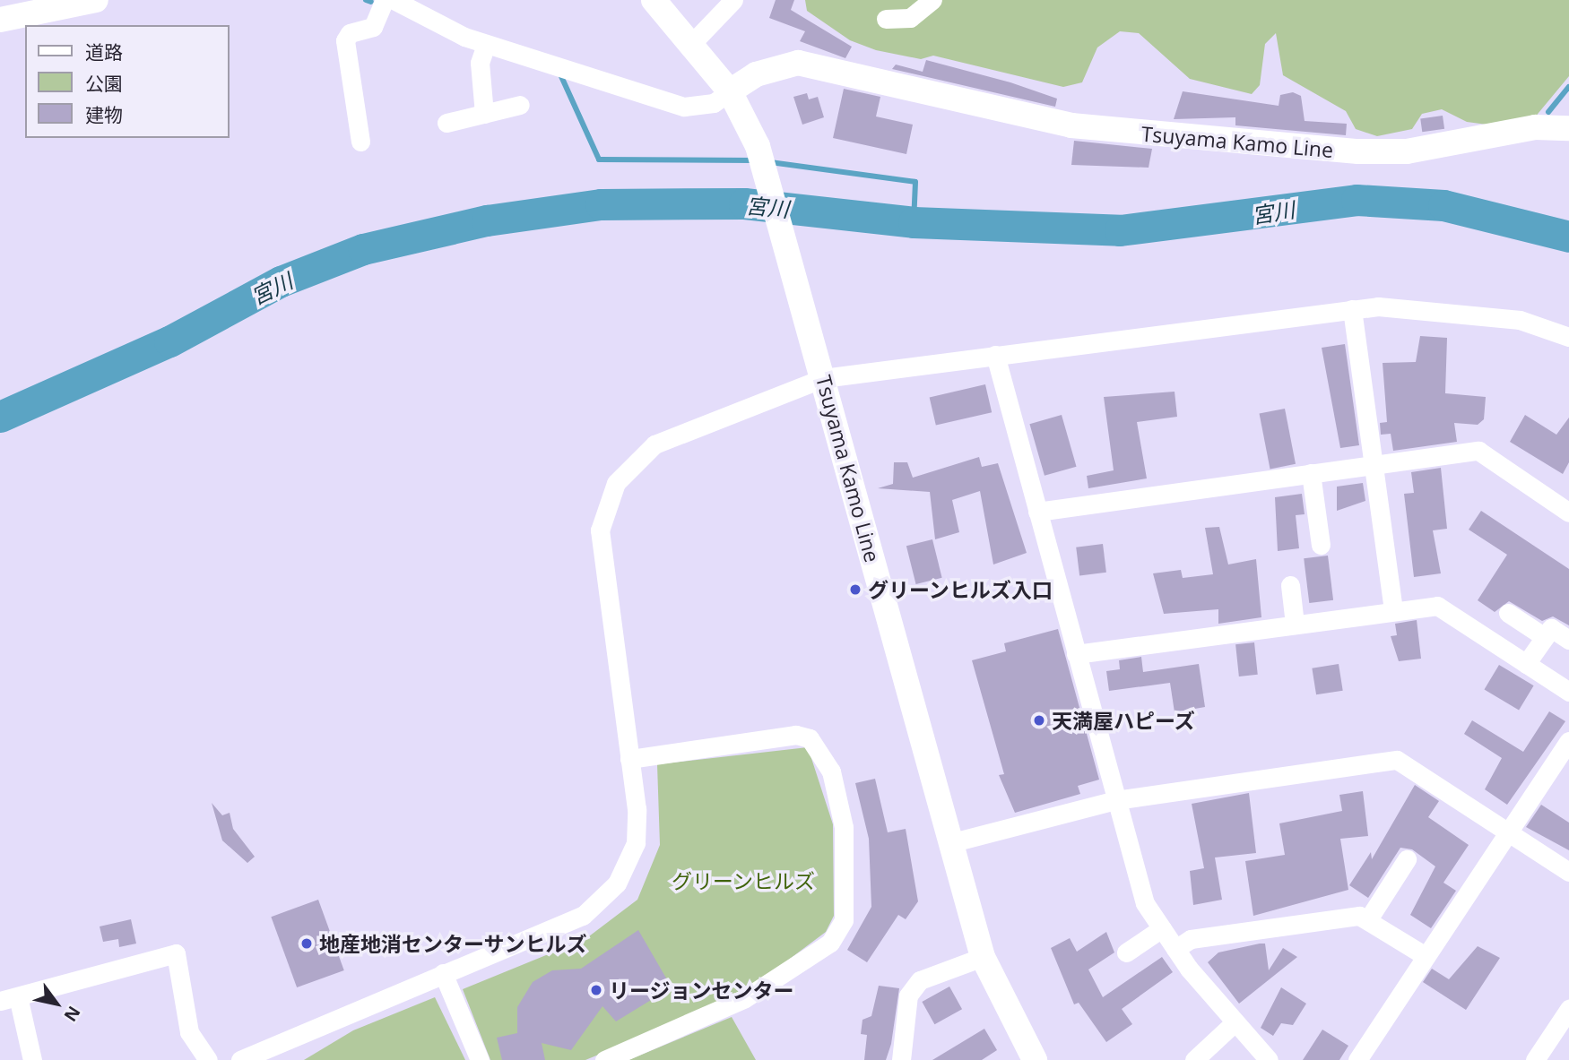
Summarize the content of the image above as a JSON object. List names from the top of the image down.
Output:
{
  "streets": {
    "main road": ["Tsuyama Kamo Line"]
  },
  "water": ["宮川"],
  "parks": ["グリーンヒルズ"],
  "places": [
    "グリーンヒルズ入口",
    "天満屋ハピーズ",
    "地産地消センターサンヒルズ",
    "リージョンセンター"
  ],
  "legend": ["道路", "公園", "建物"],
  "north": "bottom right"
}
